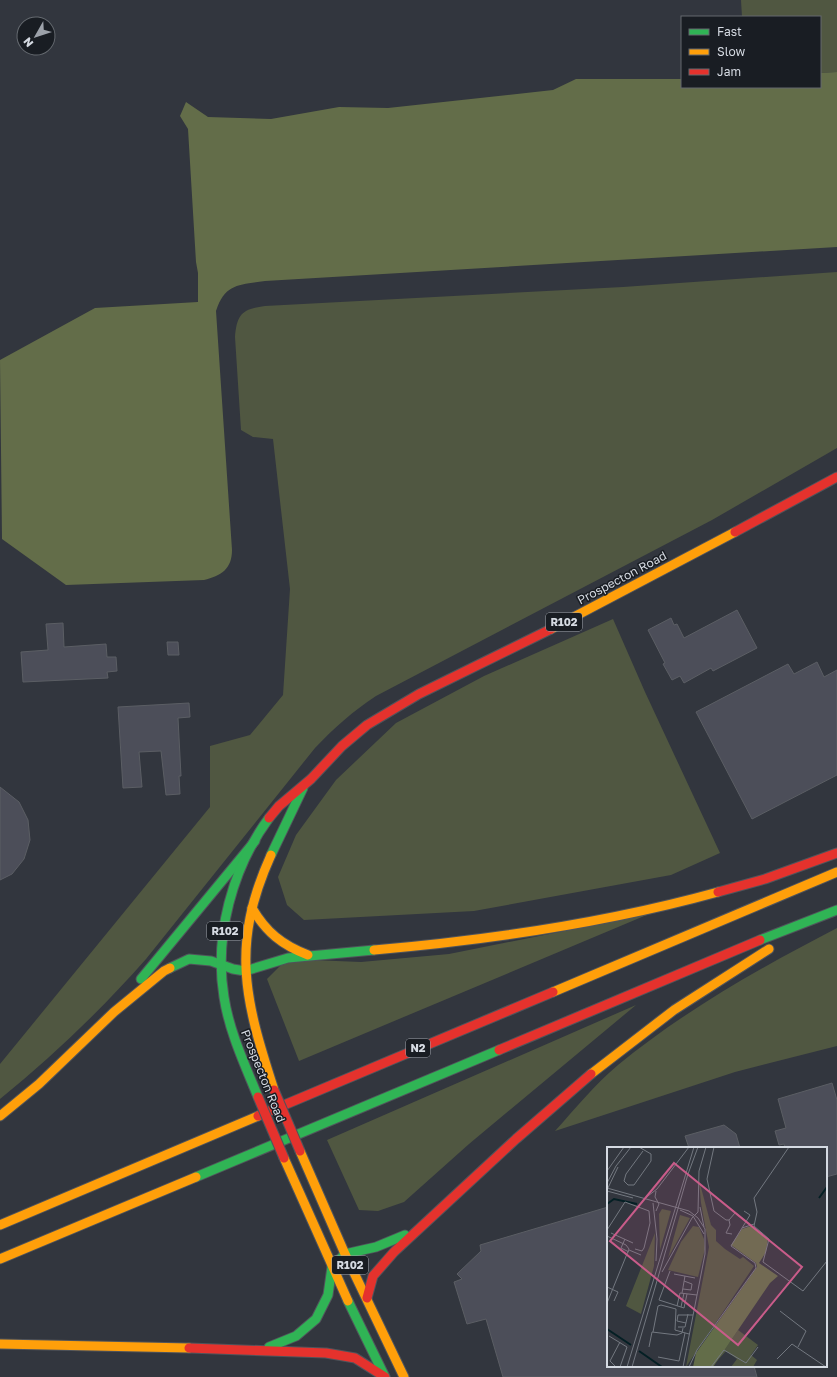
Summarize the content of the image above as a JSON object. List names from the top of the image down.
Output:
{
  "streets": {
    "main road": ["Prospecton Road", "R102", "N2"]
  },
  "legend": ["Fast", "Slow", "Jam"],
  "north": "bottom left"
}
